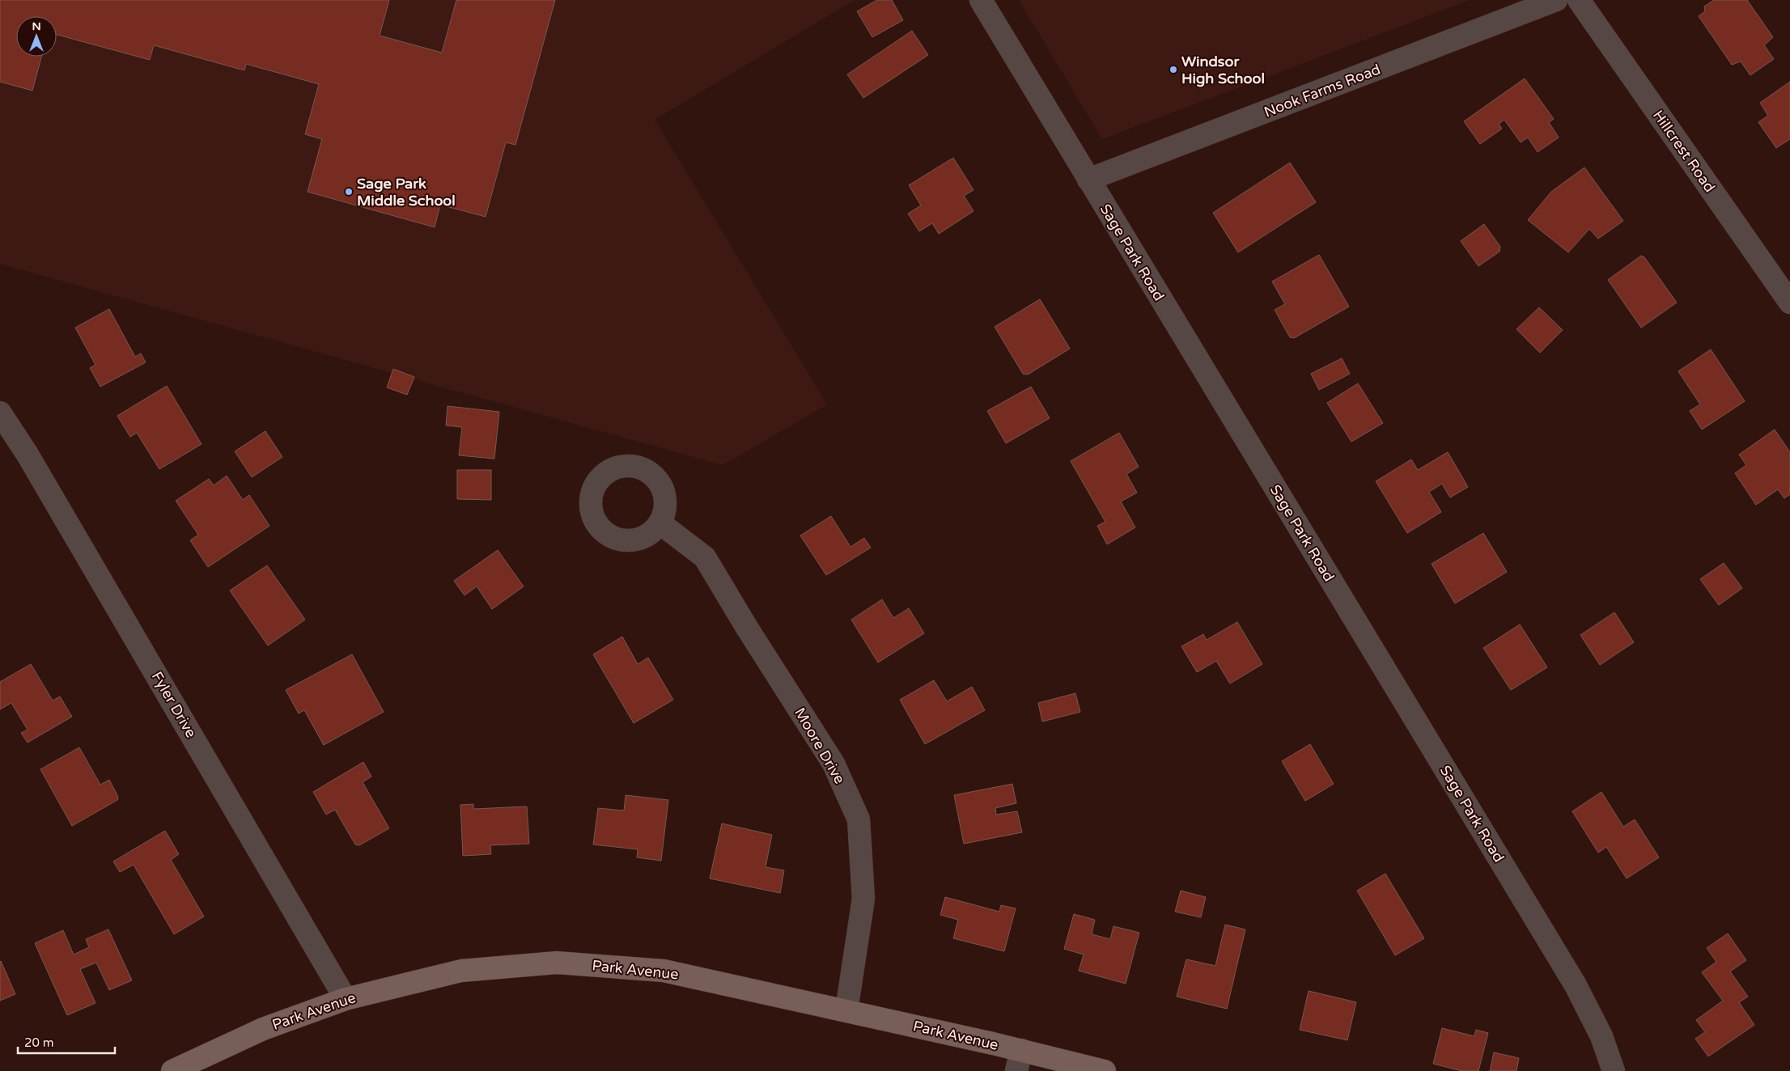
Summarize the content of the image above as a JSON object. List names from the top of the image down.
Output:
{
  "streets": {
    "main road": ["Park Avenue"],
    "street": [
      "Nook Farms Road",
      "Hillcrest Road",
      "Sage Park Road",
      "Fyler Drive",
      "Moore Drive"
    ]
  },
  "crossings": [
    ["Nook Farms Road", "Sage Park Road"],
    ["Fyler Drive", "Park Avenue"],
    ["Moore Drive", "Park Avenue"]
  ],
  "places": ["Windsor High School", "Sage Park Middle School"],
  "scale_bar": "20 m",
  "north": "top"
}
